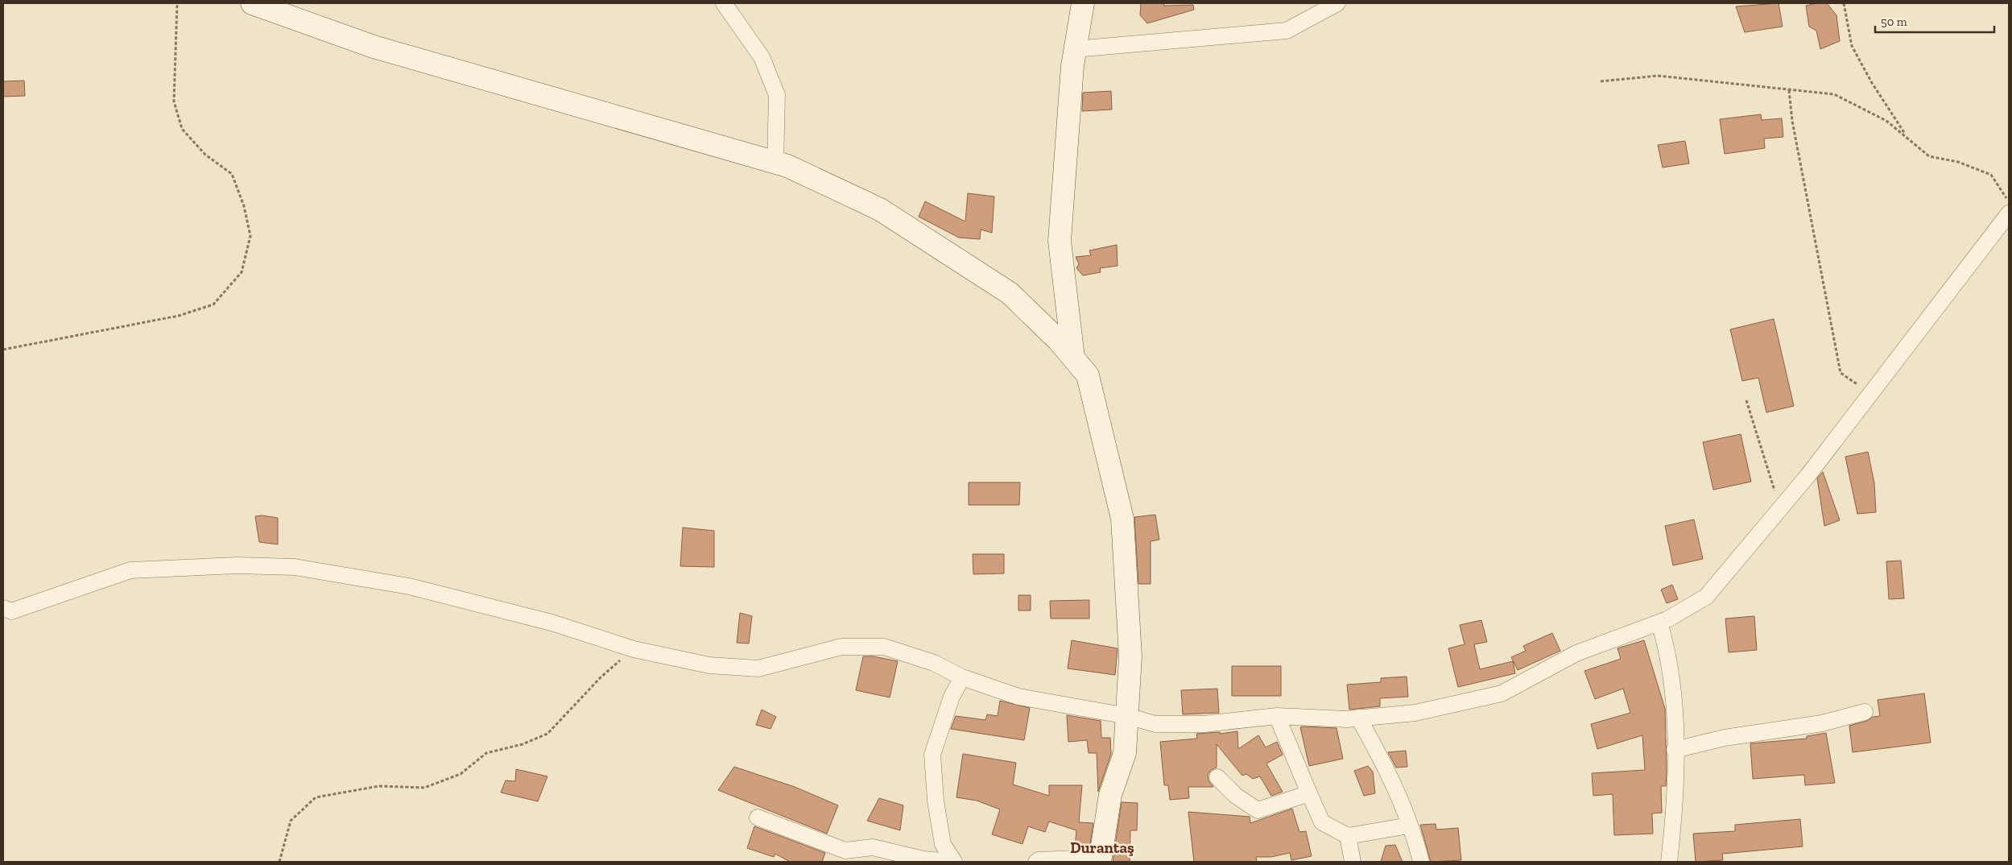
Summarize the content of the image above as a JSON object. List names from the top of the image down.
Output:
{
  "districts": ["Durantaş"],
  "scale_bar": "50 m"
}
